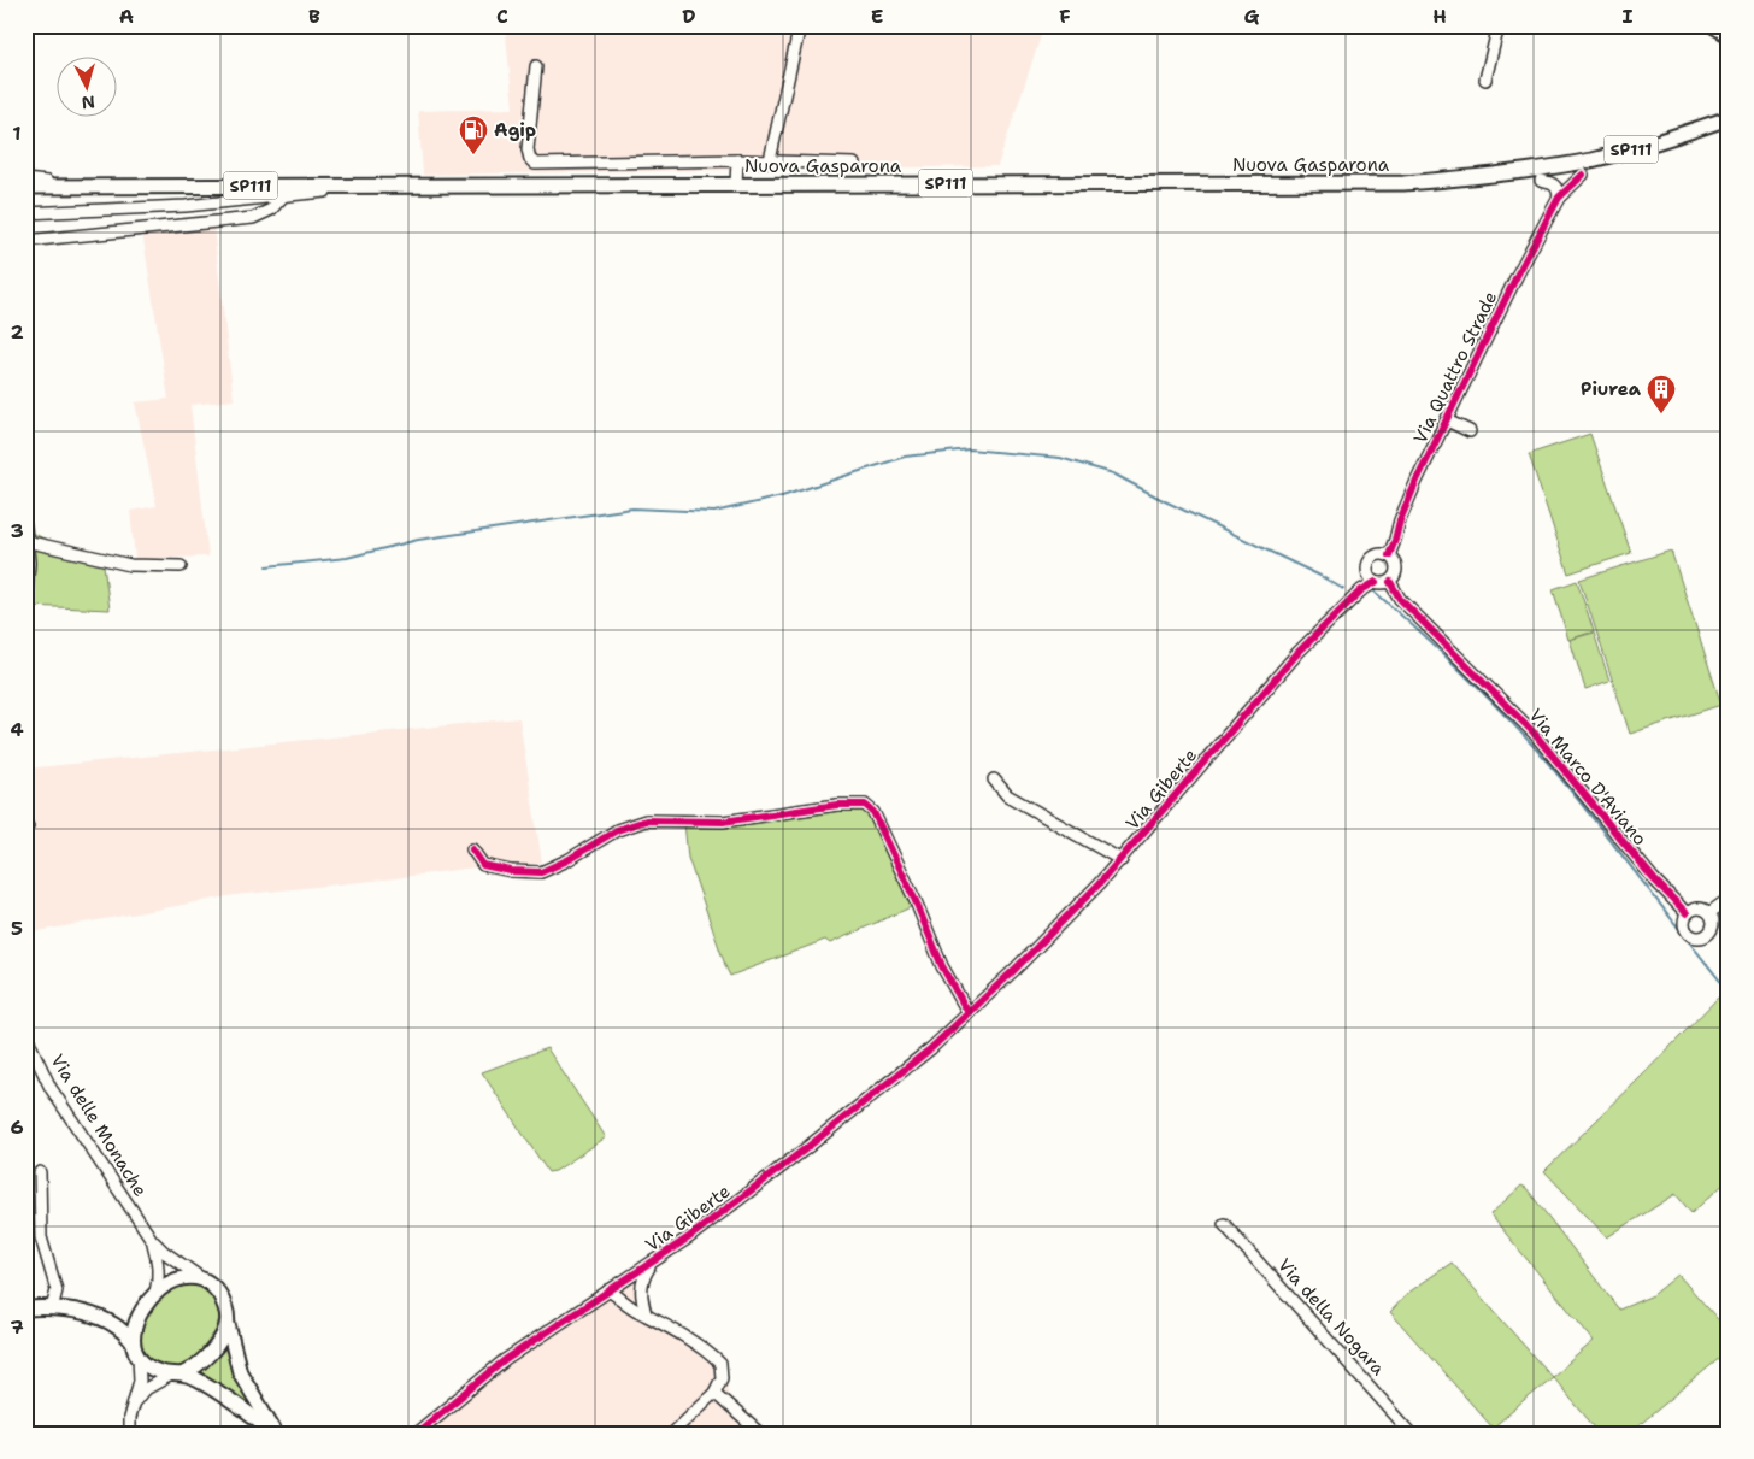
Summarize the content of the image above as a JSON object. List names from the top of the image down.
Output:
{
  "streets": {
    "main road": ["SP111", "Nuova Gasparona"],
    "street": [
      "Via Quattro Strade",
      "Via Marco D'Aviano",
      "Via Giberte",
      "Via delle Monache",
      "Via della Nogara"
    ]
  },
  "crossings": [
    ["Via Quattro Strade", "Via Marco D'Aviano"],
    ["Via Quattro Strade", "Via Giberte"],
    ["Via Marco D'Aviano", "Via Giberte"]
  ],
  "places": {
    "fuel station": ["Agip"],
    "building": ["Piurea"]
  },
  "north": "bottom",
  "grid": {
    "columns": [
      "A",
      "B",
      "C",
      "D",
      "E",
      "F",
      "G",
      "H",
      "I"
    ],
    "rows": [
      "1",
      "2",
      "3",
      "4",
      "5",
      "6",
      "7"
    ]
  }
}
